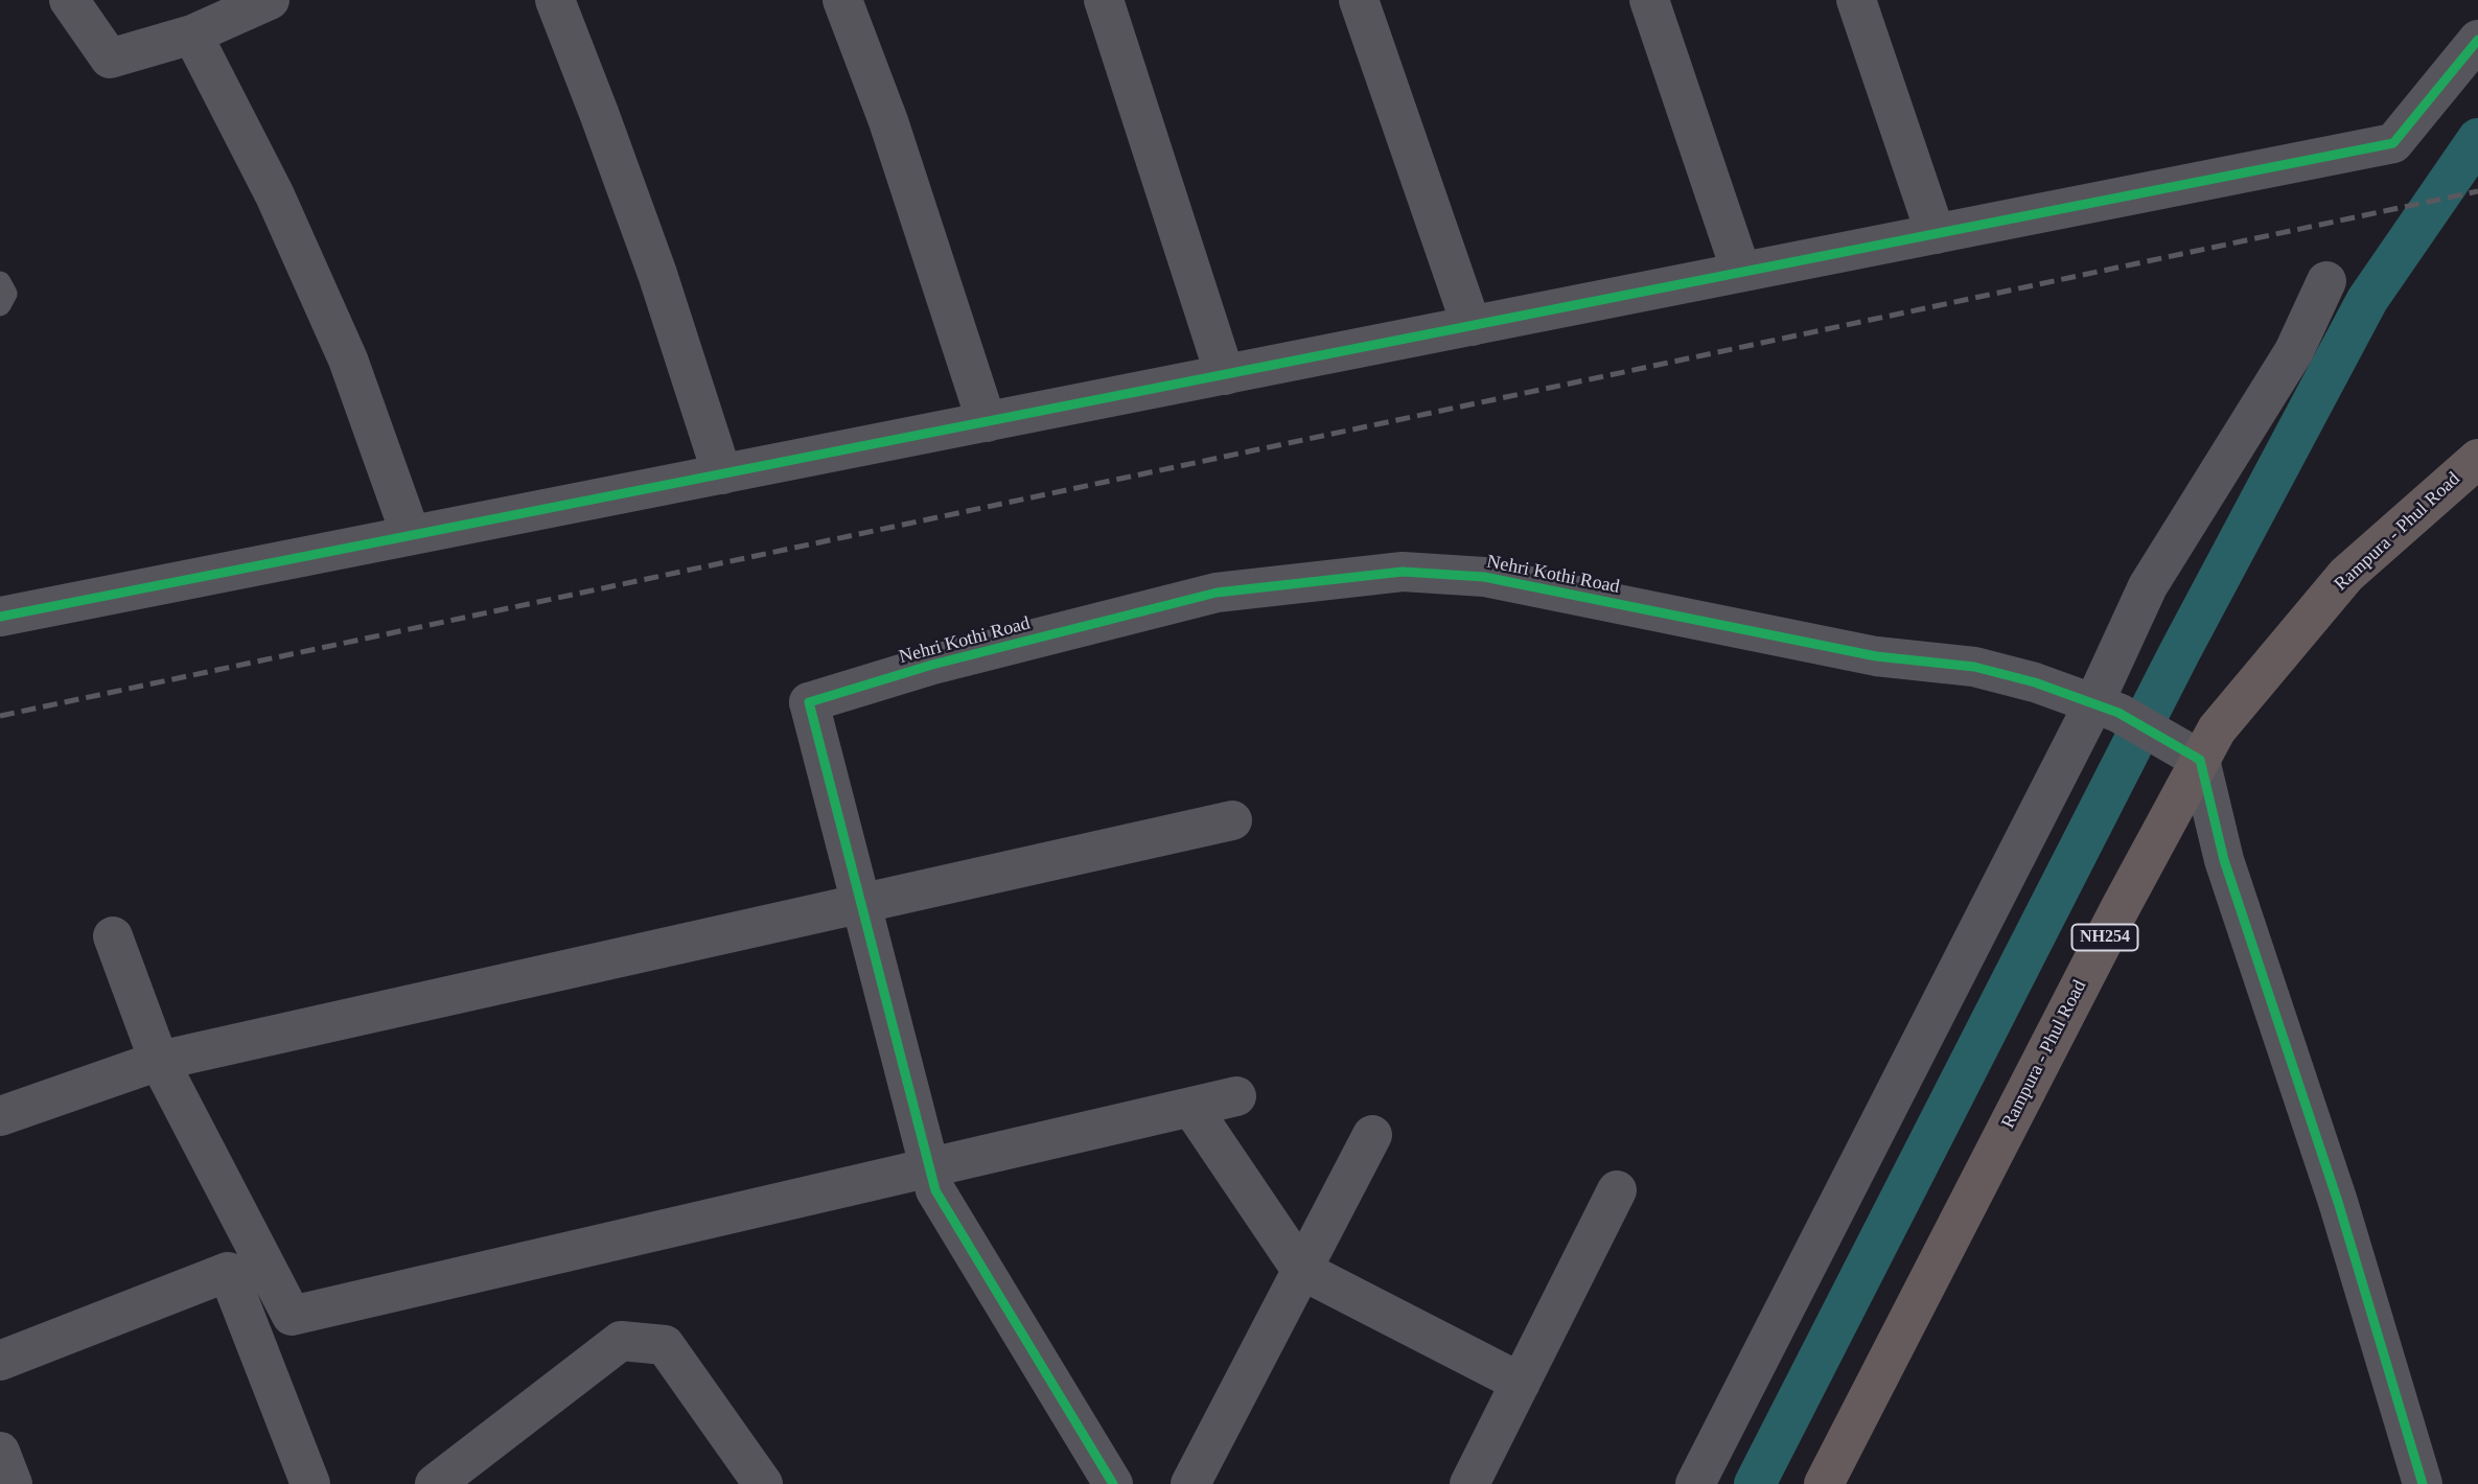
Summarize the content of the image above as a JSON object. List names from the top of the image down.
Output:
{
  "streets": {
    "highway": ["Rampura - Phul Road", "NH254"],
    "street": ["Nehri Kothi Road"]
  },
  "crossings": [
    ["Rampura - Phul Road", "Nehri Kothi Road"]
  ]
}
